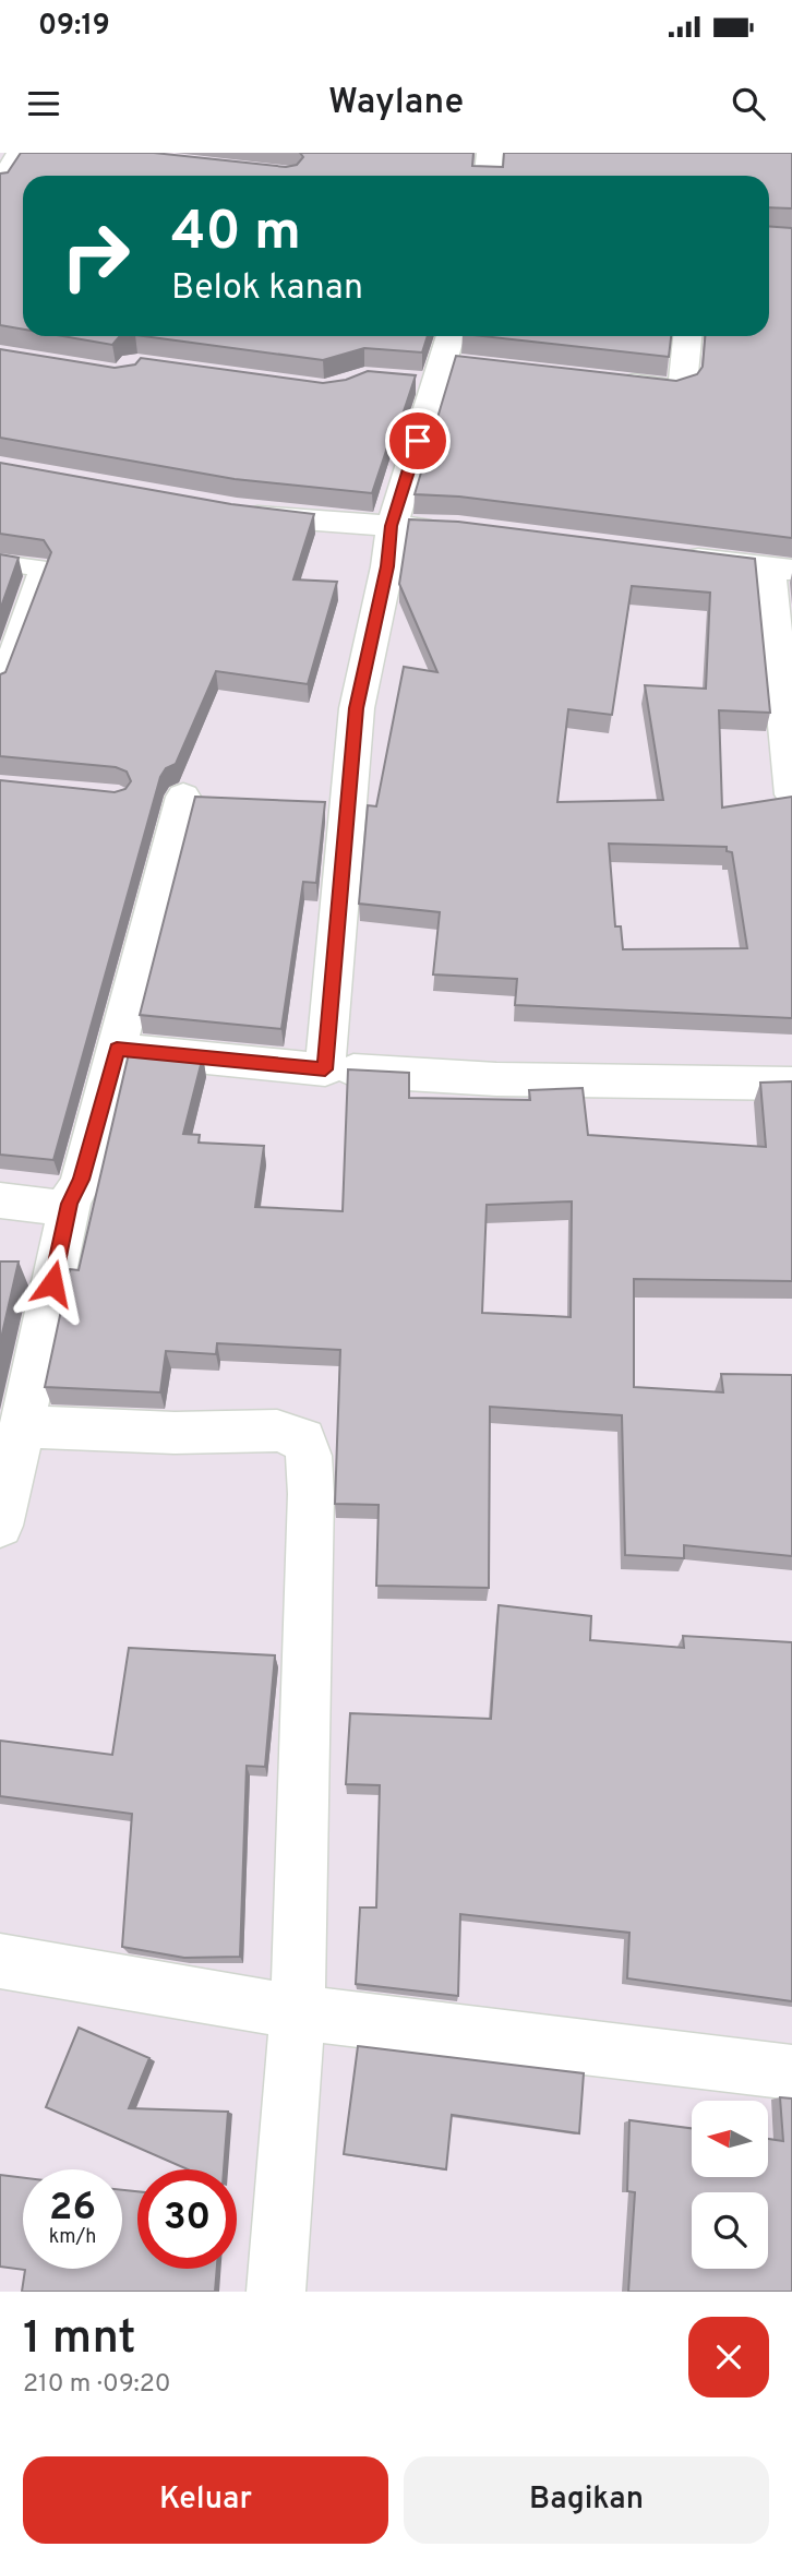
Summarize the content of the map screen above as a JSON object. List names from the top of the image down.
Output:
{
  "north": "left",
  "page": {
    "status": "09:19",
    "header": "Waylane",
    "turn": ["40 m", "Belok kanan"],
    "speed": "26 km/h",
    "limit": "30",
    "heading": ["1 mnt", "210 m · 09:20"],
    "buttons": ["Keluar", "Bagikan"]
  }
}
